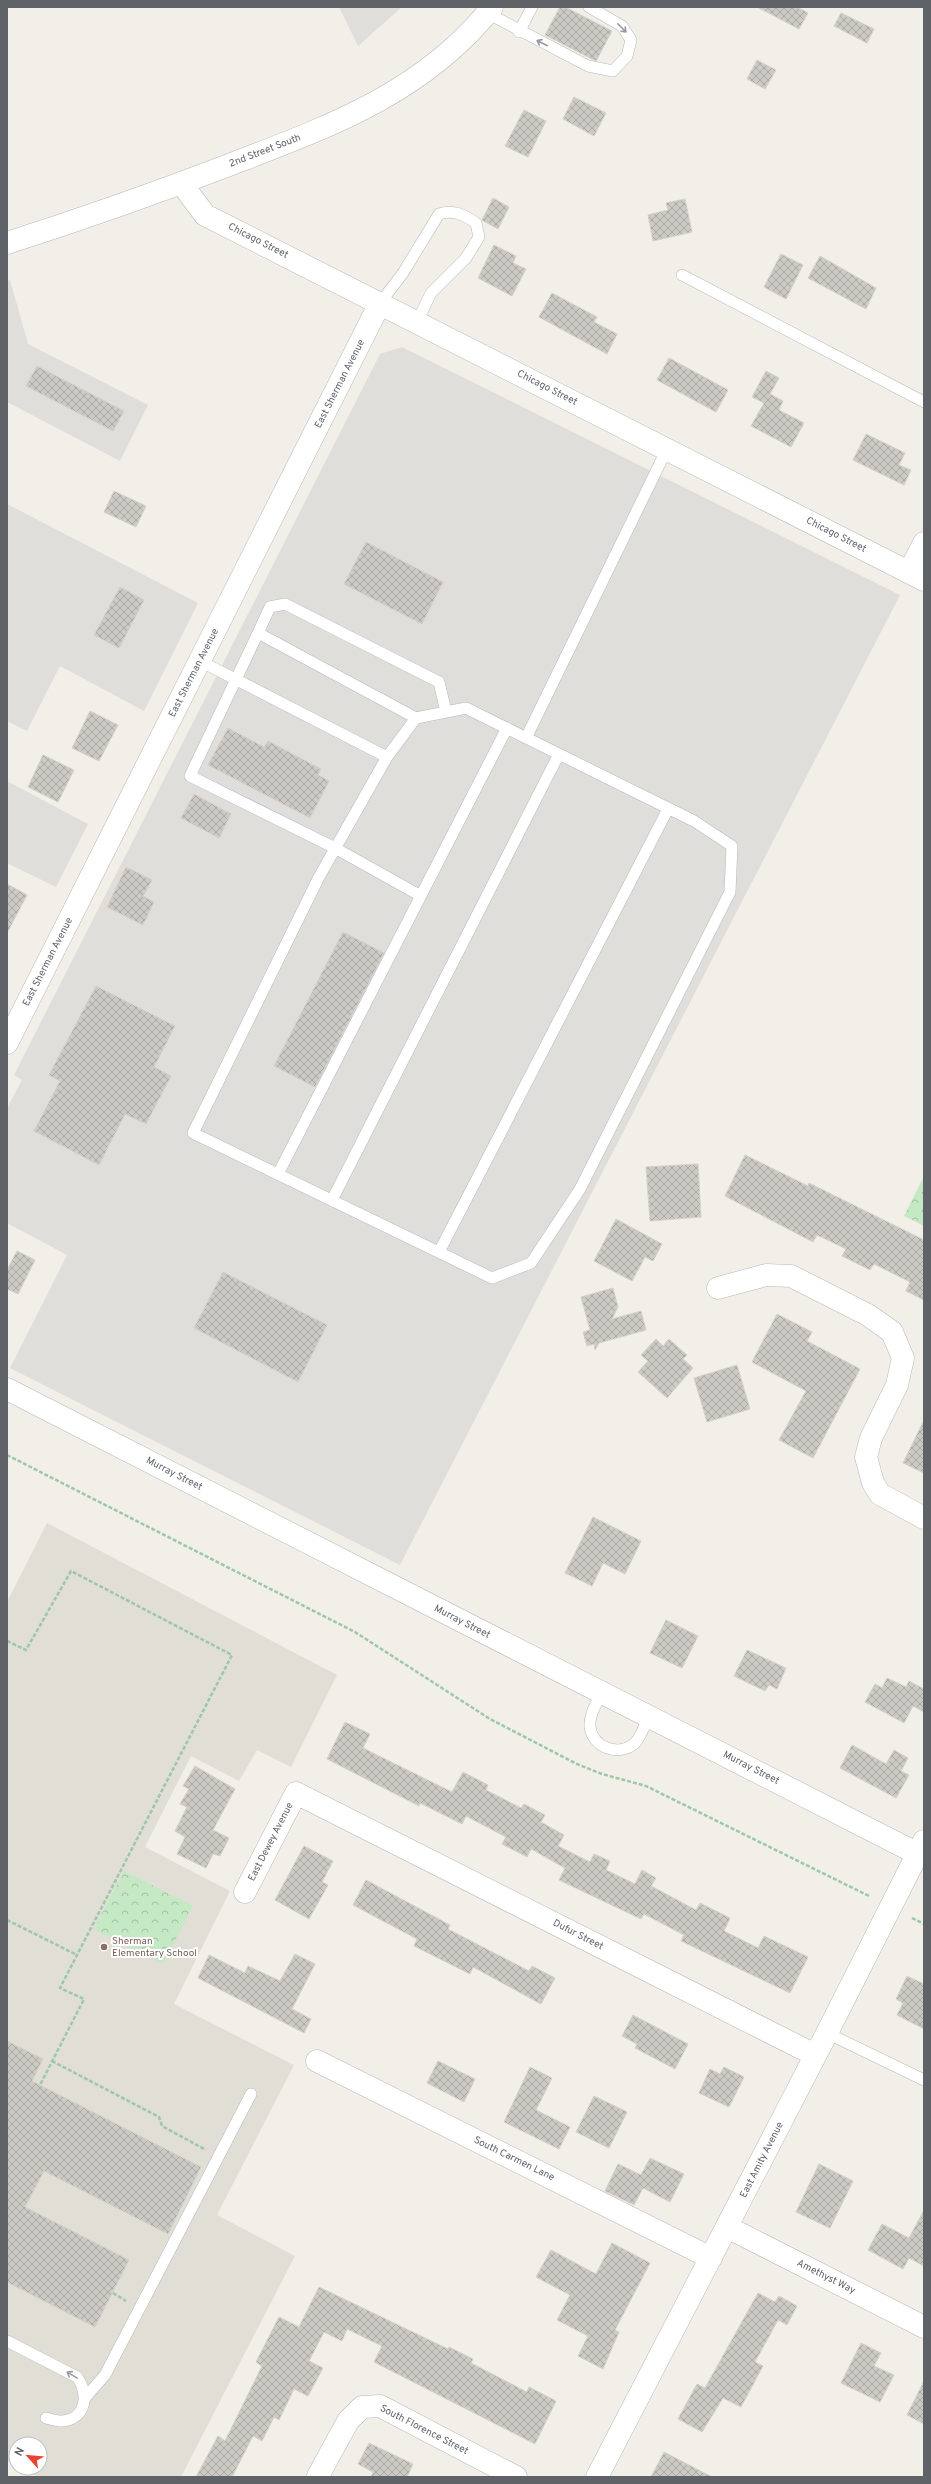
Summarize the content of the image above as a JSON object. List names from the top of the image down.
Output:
{
  "streets": {
    "street": [
      "2nd Street South",
      "Chicago Street",
      "East Sherman Avenue",
      "Murray Street",
      "East Dewey Avenue",
      "Dufur Street",
      "South Carmen Lane",
      "East Amity Avenue",
      "Amethyst Way",
      "South Florence Street"
    ]
  },
  "crossings": [
    ["2nd Street South", "Chicago Street"],
    ["Chicago Street", "East Sherman Avenue"],
    ["Murray Street", "East Amity Avenue"],
    ["East Dewey Avenue", "Dufur Street"],
    ["Dufur Street", "East Amity Avenue"],
    ["South Carmen Lane", "East Amity Avenue"],
    ["East Amity Avenue", "Amethyst Way"]
  ],
  "places": ["Sherman Elementary School"],
  "north": "top left"
}
